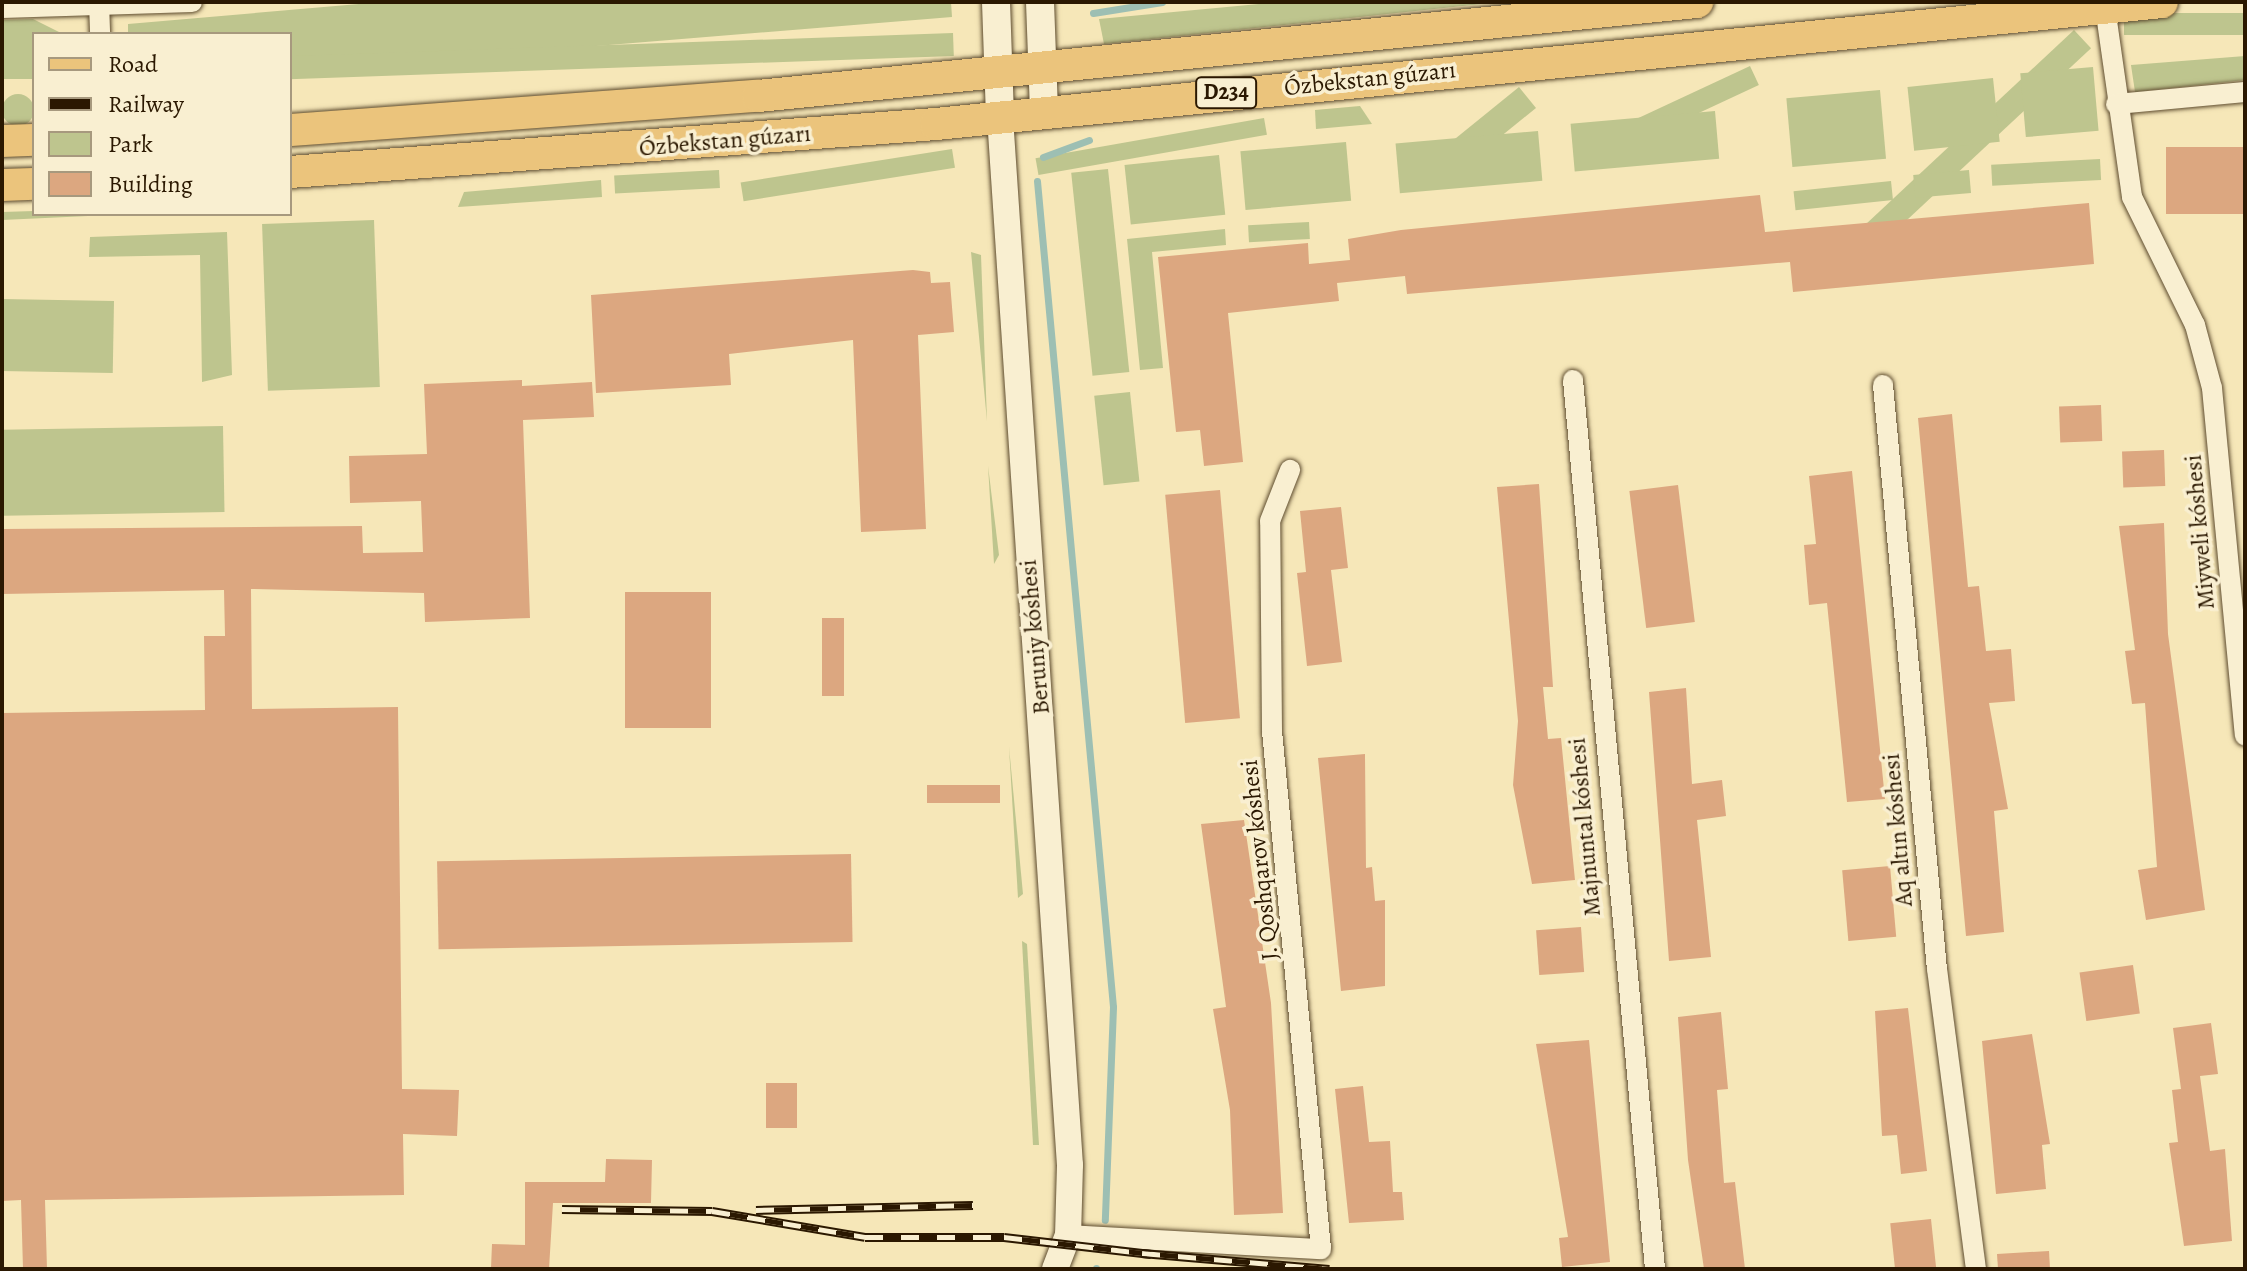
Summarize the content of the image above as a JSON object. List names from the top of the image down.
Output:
{
  "streets": {
    "main road": ["Ózbekstan gúzarı", "D234", "Beruniy kóshesi"],
    "street": [
      "Miyweli kóshesi",
      "Majnuntal kóshesi",
      "Aq altın kóshesi",
      "J. Qoshqarov kóshesi"
    ]
  },
  "crossings": [
    ["Ózbekstan gúzarı", "Miyweli kóshesi"],
    ["Ózbekstan gúzarı", "Beruniy kóshesi"],
    ["Beruniy kóshesi", "J. Qoshqarov kóshesi"]
  ],
  "legend": [
    "Road",
    "Railway",
    "Park",
    "Building"
  ]
}
